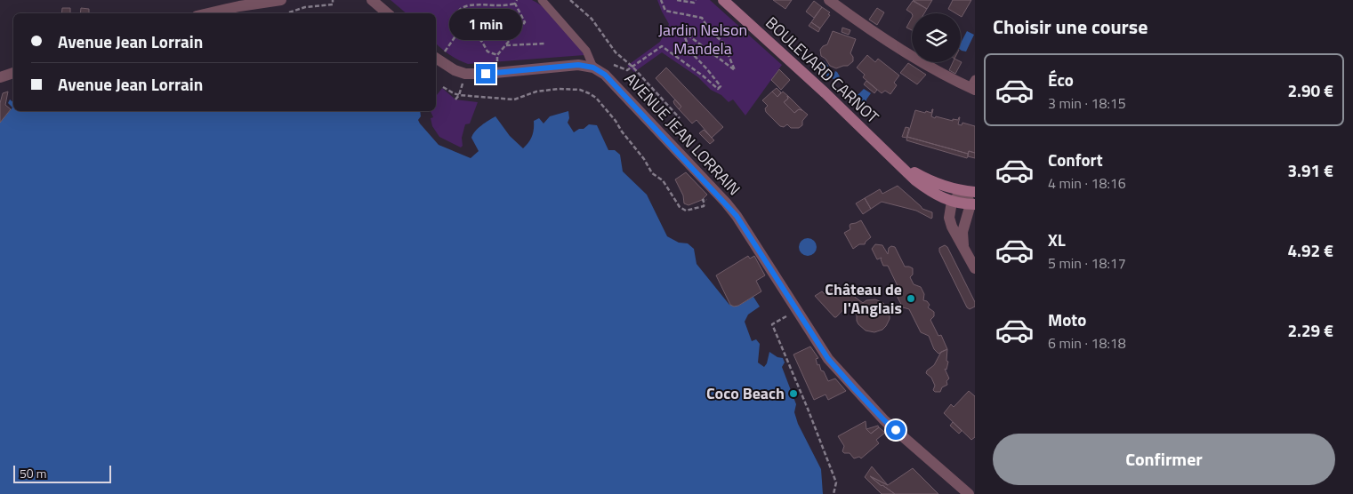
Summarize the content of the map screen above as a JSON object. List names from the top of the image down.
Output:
{
  "streets": {
    "main road": ["BOULEVARD CARNOT"],
    "street": ["AVENUE JEAN LORRAIN"]
  },
  "parks": ["Jardin Nelson Mandela"],
  "places": ["Château de l'Anglais", "Coco Beach"],
  "scale_bar": "50 m",
  "page": {
    "heading": "Choisir une course",
    "bubble": "1 min",
    "banner": ["Avenue Jean Lorrain", "Avenue Jean Lorrain"],
    "list": [
      {
        "name": "Éco",
        "note": "3 min · 18:15",
        "value": "2.90 €"
      },
      {
        "name": "Confort",
        "note": "4 min · 18:16",
        "value": "3.91 €"
      },
      {
        "name": "XL",
        "note": "5 min · 18:17",
        "value": "4.92 €"
      },
      {
        "name": "Moto",
        "note": "6 min · 18:18",
        "value": "2.29 €"
      }
    ],
    "buttons": "Confirmer",
    "scale": "50 m"
  }
}
